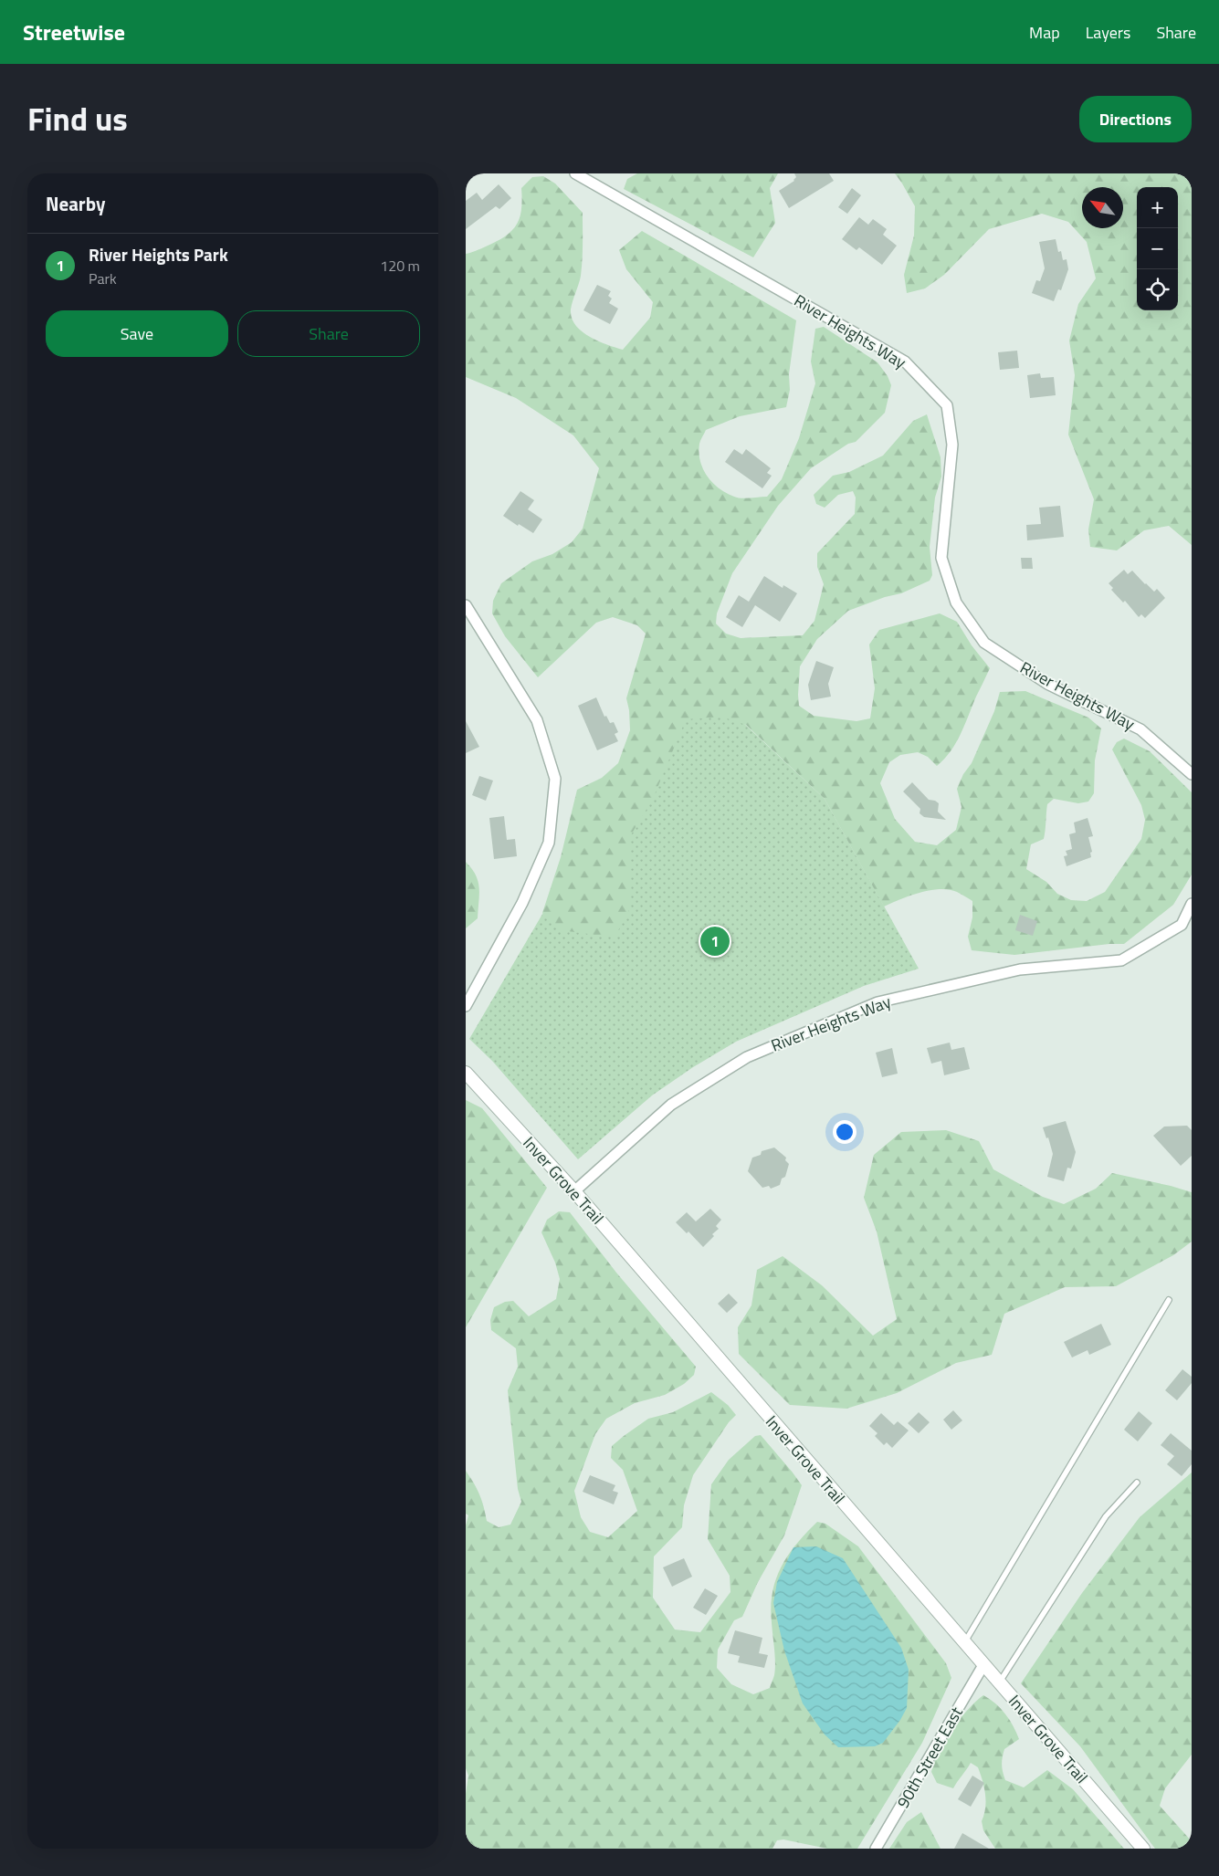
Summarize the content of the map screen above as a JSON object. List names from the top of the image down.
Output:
{
  "streets": {
    "street": ["River Heights Way", "Inver Grove Trail", "90th Street East"]
  },
  "crossings": [
    ["River Heights Way", "Inver Grove Trail"],
    ["Inver Grove Trail", "90th Street East"]
  ],
  "north": "top left",
  "page": {
    "header": "Streetwise",
    "nav": ["Map", "Layers", "Share"],
    "title": "Find us",
    "buttons": [
      "Directions",
      ["Save", "Share"]
    ],
    "heading": "Nearby",
    "map_buttons": ["+", "−"],
    "list": [
      {
        "mark": "1",
        "name": "River Heights Park",
        "note": "Park",
        "value": "120 m"
      }
    ],
    "pins": "1"
  }
}
